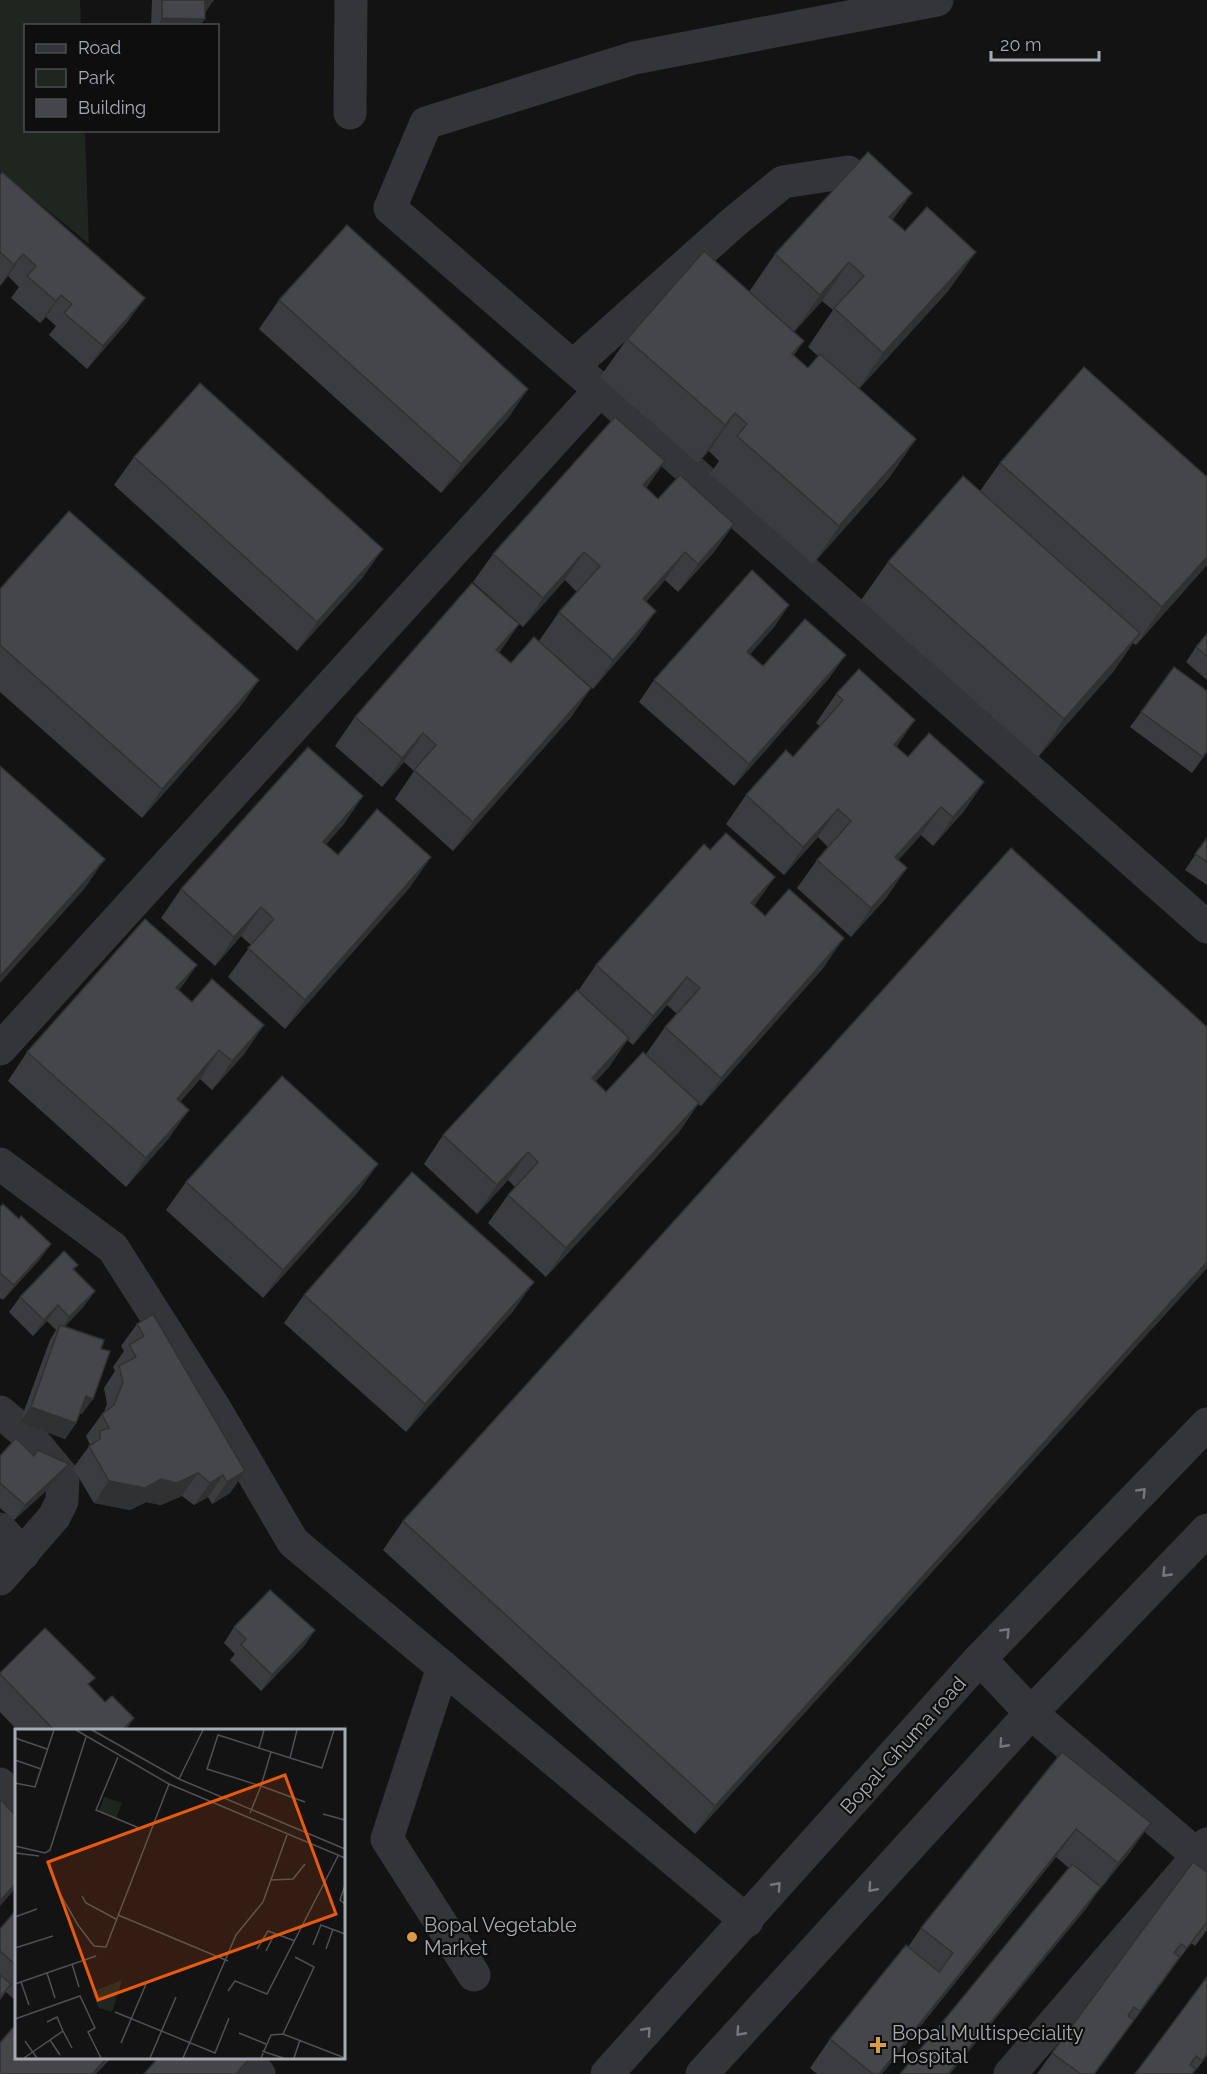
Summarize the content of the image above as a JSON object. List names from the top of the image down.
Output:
{
  "streets": {
    "street": ["Bopal-Ghuma road"]
  },
  "places": {
    "other": ["Bopal Vegetable Market"],
    "health": ["Bopal Multispeciality Hospital"]
  },
  "legend": ["Road", "Park", "Building"],
  "scale_bar": "20 m"
}
